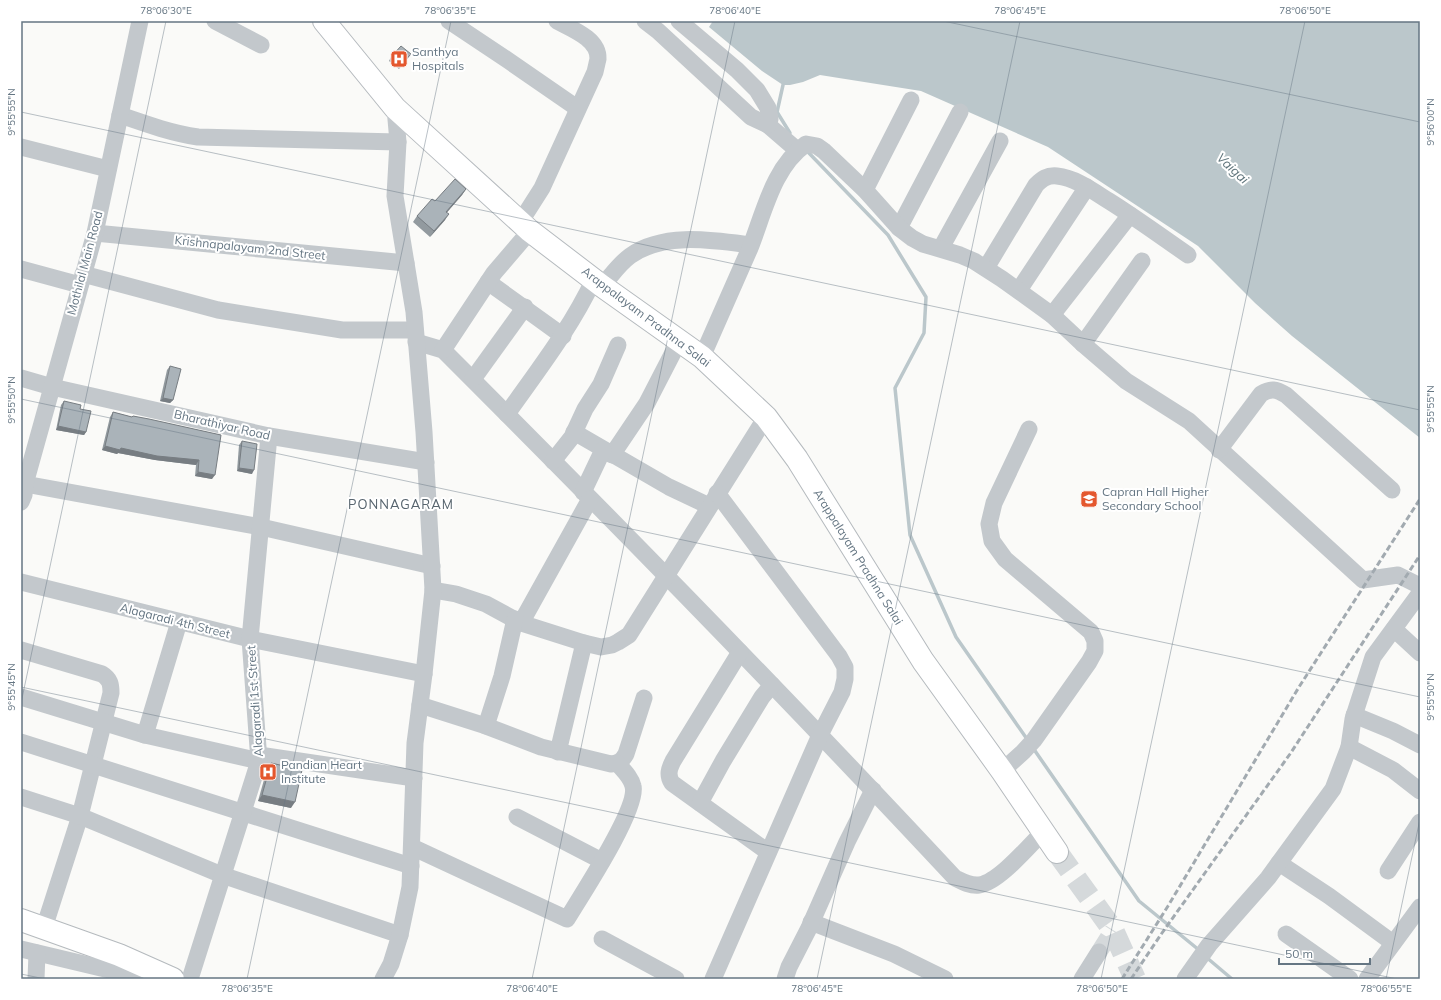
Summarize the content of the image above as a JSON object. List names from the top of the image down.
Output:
{
  "streets": {
    "main road": ["Arappalayam Pradhna Salai"],
    "street": [
      "Krishnapalayam 2nd Street",
      "Mothilal Main Road",
      "Bharathiyar Road",
      "Alagaradi 4th Street",
      "Alagaradi 1st Street"
    ]
  },
  "crossings": [
    ["Krishnapalayam 2nd Street", "Mothilal Main Road"],
    ["Mothilal Main Road", "Bharathiyar Road"],
    ["Bharathiyar Road", "Alagaradi 1st Street"],
    ["Alagaradi 4th Street", "Alagaradi 1st Street"]
  ],
  "districts": ["PONNAGARAM"],
  "water": ["Vaigai"],
  "places": {
    "hospital": ["Santhya Hospitals", "Pandian Heart Institute"],
    "school or university": ["Capran Hall Higher Secondary School"]
  },
  "scale_bar": "50 m",
  "coordinates": [
    "78°06'30\"E",
    "78°06'35\"E",
    "78°06'40\"E",
    "78°06'45\"E",
    "78°06'50\"E",
    "9°55'55\"N",
    "9°56'00\"N",
    "9°55'50\"N",
    "9°55'45\"N",
    "78°06'55\"E"
  ]
}
